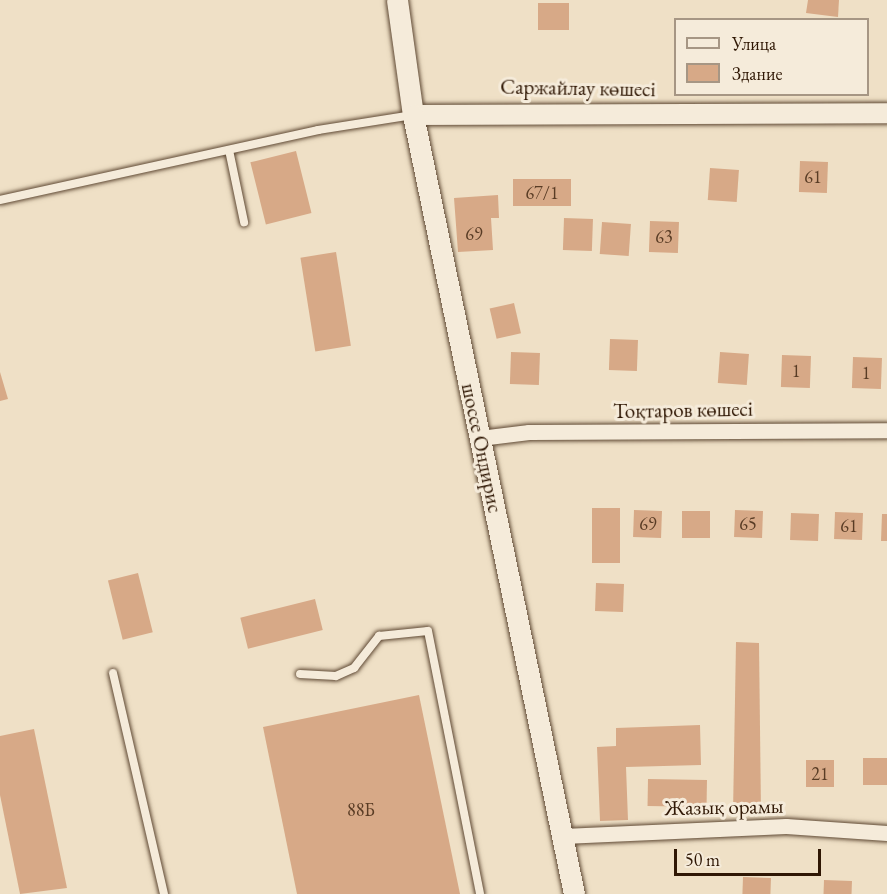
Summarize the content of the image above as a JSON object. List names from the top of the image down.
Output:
{
  "streets": {
    "main road": ["шоссе Ондирис"],
    "street": ["Саржайлау көшесі", "Тоқтаров көшесі", "Жазық орамы"]
  },
  "crossings": [
    ["Саржайлау көшесі", "шоссе Ондирис"],
    ["Тоқтаров көшесі", "шоссе Ондирис"],
    ["шоссе Ондирис", "Жазық орамы"]
  ],
  "house_numbers": [
    "61",
    "67/1",
    "69",
    "63",
    "1",
    "1",
    "69",
    "65",
    "61",
    "21",
    "88Б"
  ],
  "legend": ["Улица", "Здание"],
  "scale_bar": "50 m"
}
